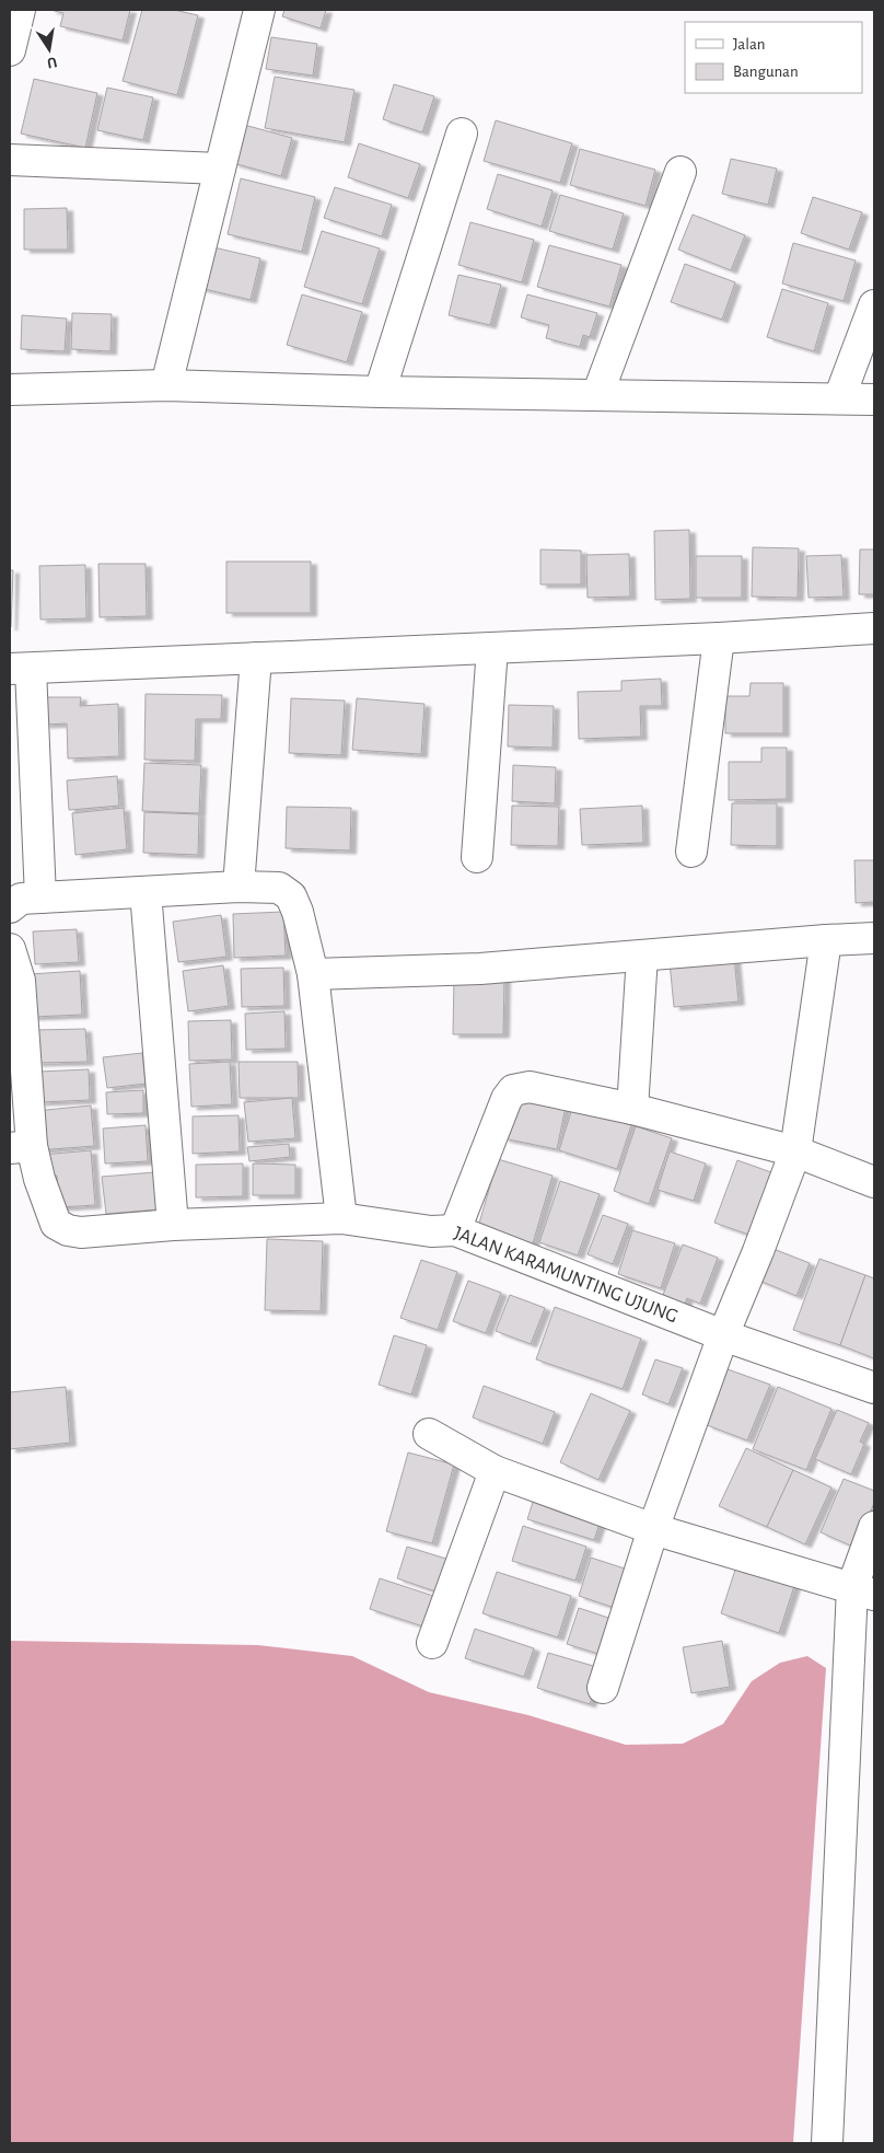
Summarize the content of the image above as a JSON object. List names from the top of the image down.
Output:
{
  "streets": {
    "street": ["JALAN KARAMUNTING UJUNG"]
  },
  "legend": ["Jalan", "Bangunan"],
  "north": "bottom"
}
